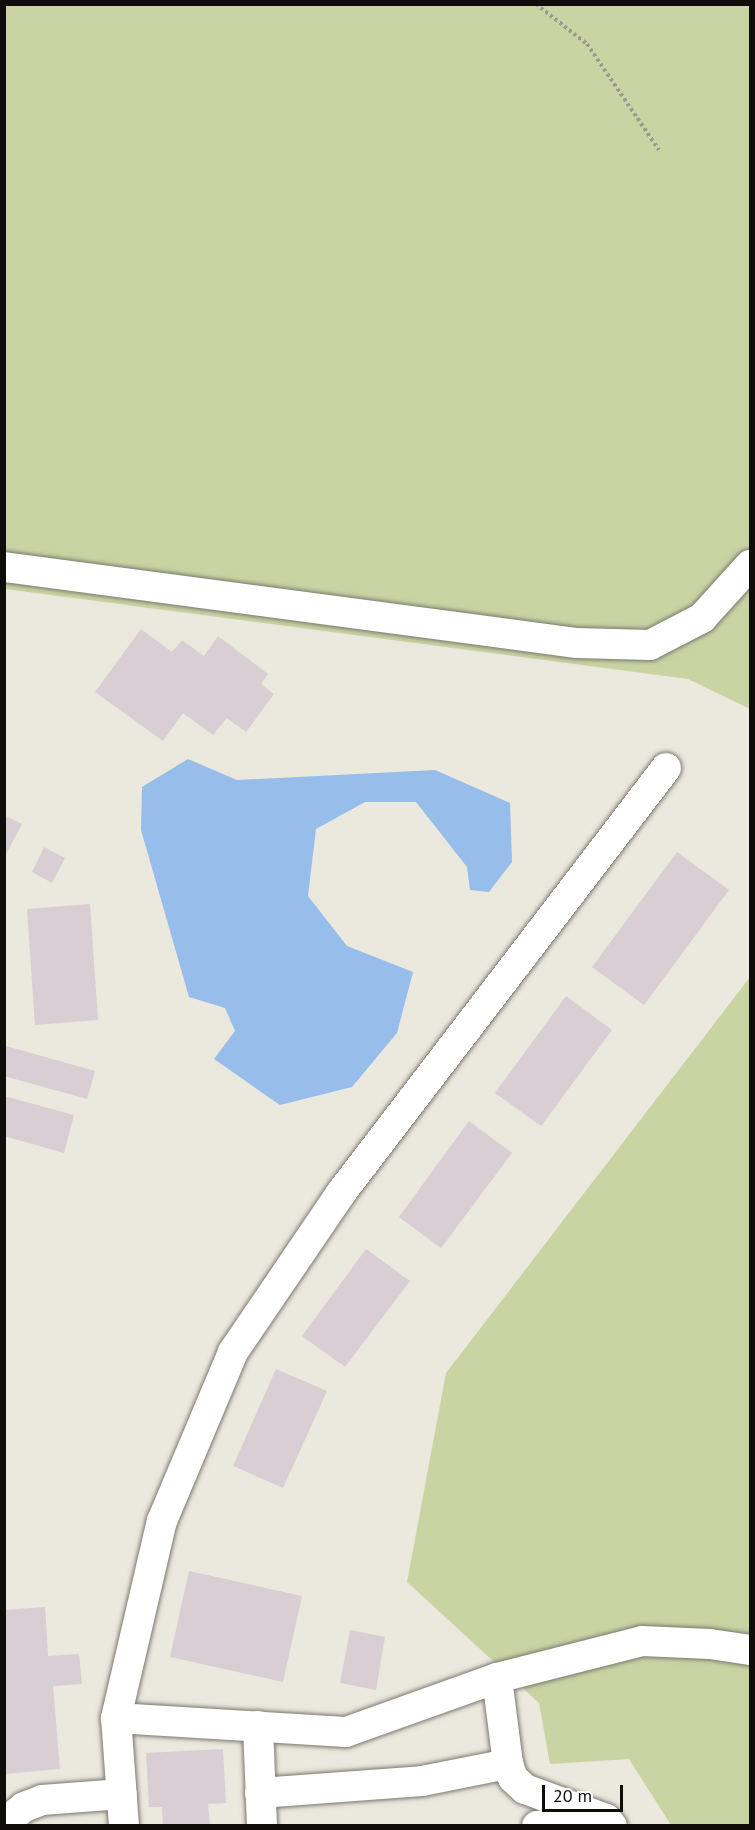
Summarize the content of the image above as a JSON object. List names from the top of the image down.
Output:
{
  "scale_bar": "20 m"
}
